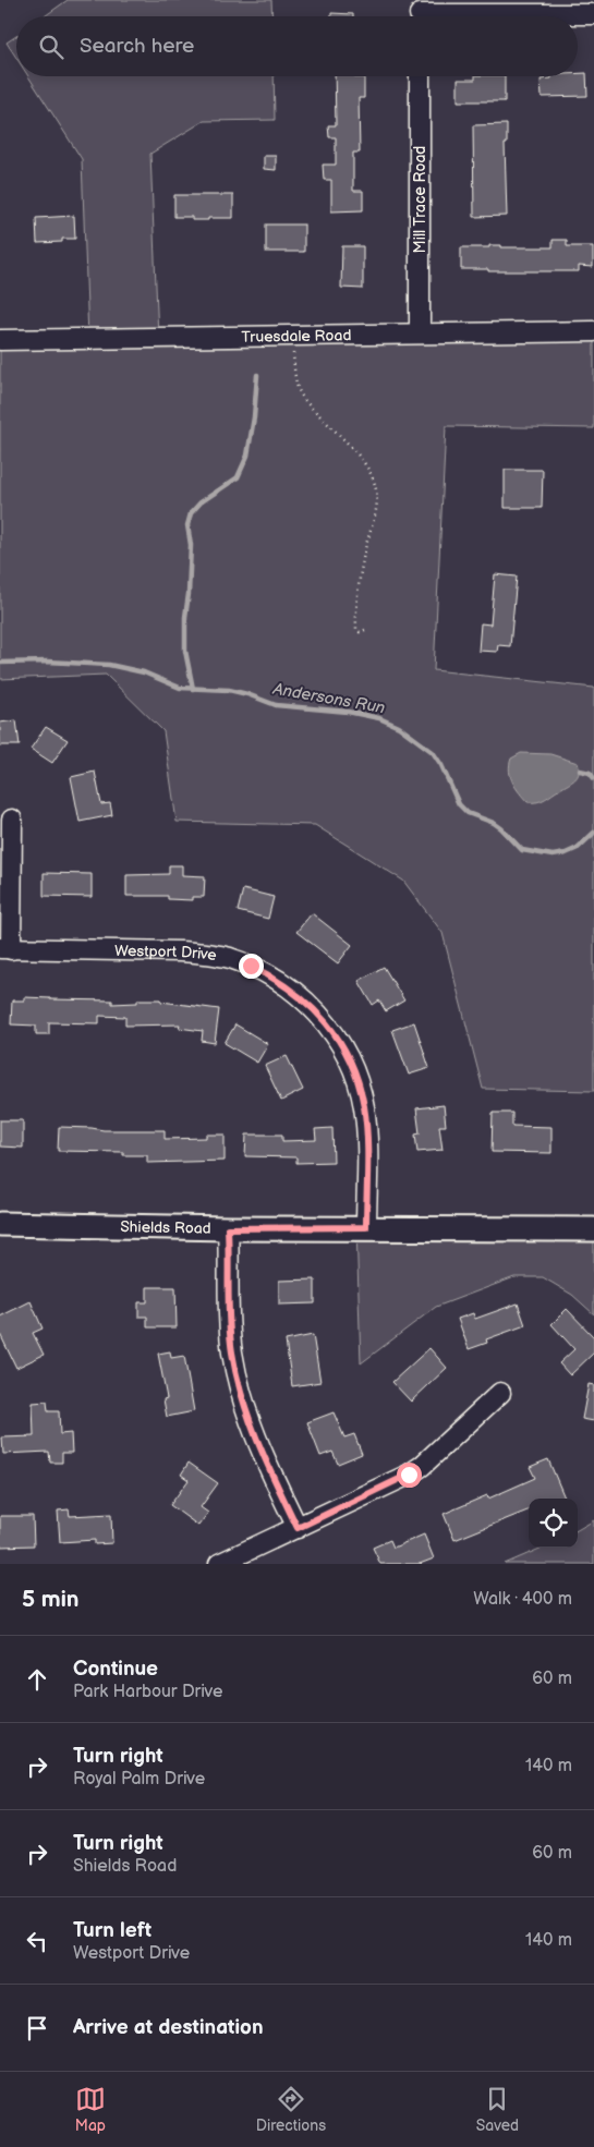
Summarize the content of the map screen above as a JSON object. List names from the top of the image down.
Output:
{
  "streets": {
    "main road": ["Shields Road"],
    "street": ["Mill Trace Road", "Truesdale Road", "Westport Drive"]
  },
  "crossings": [
    ["Mill Trace Road", "Truesdale Road"],
    ["Westport Drive", "Shields Road"]
  ],
  "water": ["Andersons Run"],
  "page": {
    "search": "Search here",
    "heading": ["5 min", "Walk · 400 m"],
    "list": [
      ["Continue", "Park Harbour Drive", "60 m"],
      ["Turn right", "Royal Palm Drive", "140 m"],
      ["Turn right", "Shields Road", "60 m"],
      ["Turn left", "Westport Drive", "140 m"],
      "Arrive at destination"
    ],
    "nav": ["Map", "Directions", "Saved"]
  }
}
